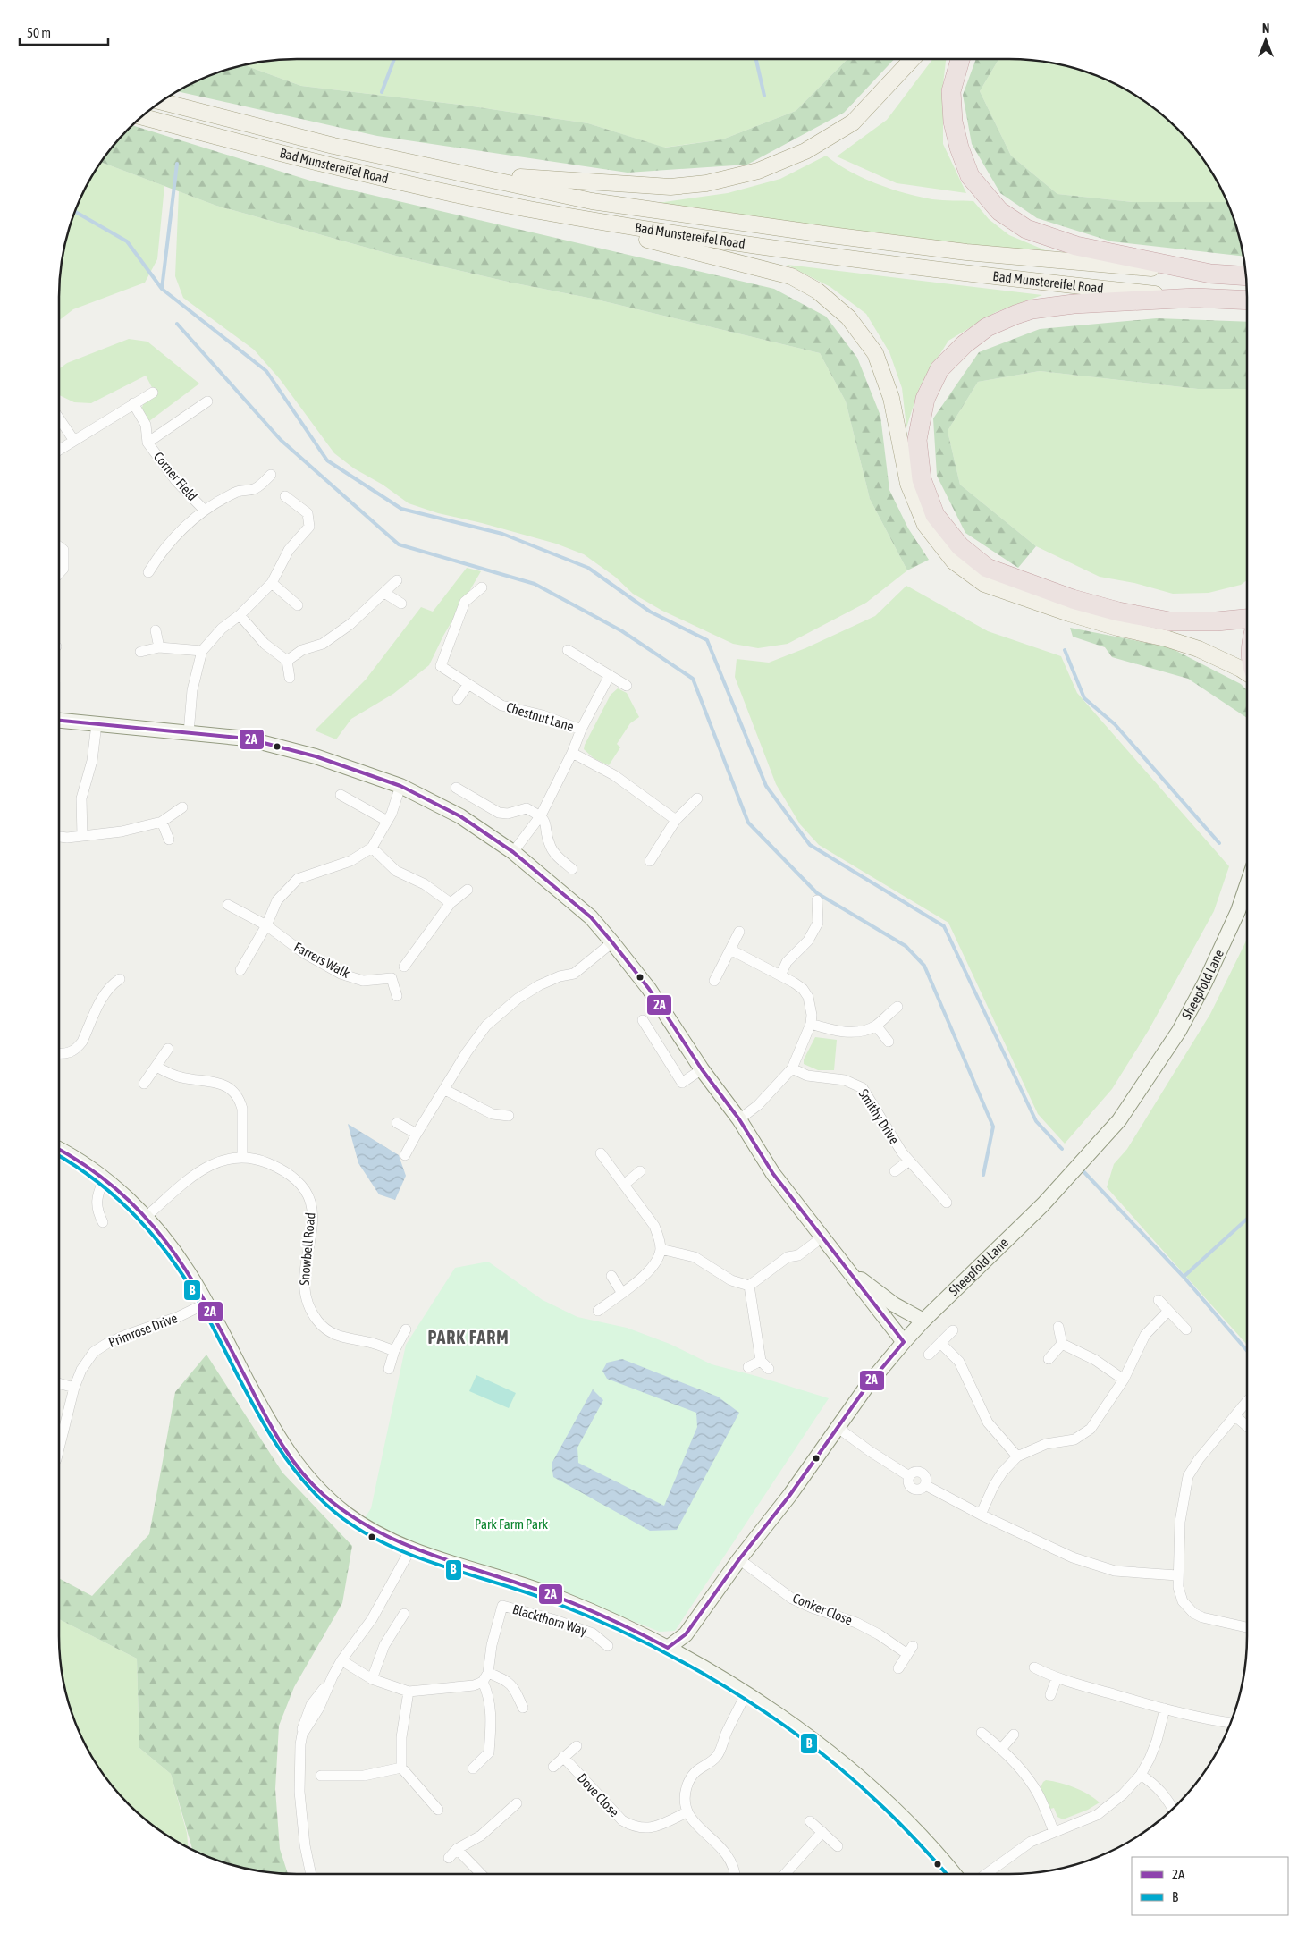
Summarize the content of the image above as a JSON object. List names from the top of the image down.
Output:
{
  "streets": {
    "highway": ["Bad Munstereifel Road"],
    "street": [
      "Corner Field",
      "Chestnut Lane",
      "Farrers Walk",
      "Sheepfold Lane",
      "Smithy Drive",
      "Snowbell Road",
      "Primrose Drive",
      "Conker Close",
      "Blackthorn Way",
      "Dove Close"
    ]
  },
  "crossings": [
    ["Sheepfold Lane", "Conker Close"]
  ],
  "districts": ["PARK FARM"],
  "parks": ["Park Farm Park"],
  "lines": ["transit line 2A", "transit line B"],
  "legend": ["2A", "B"],
  "scale_bar": "50 m",
  "north": "top"
}
